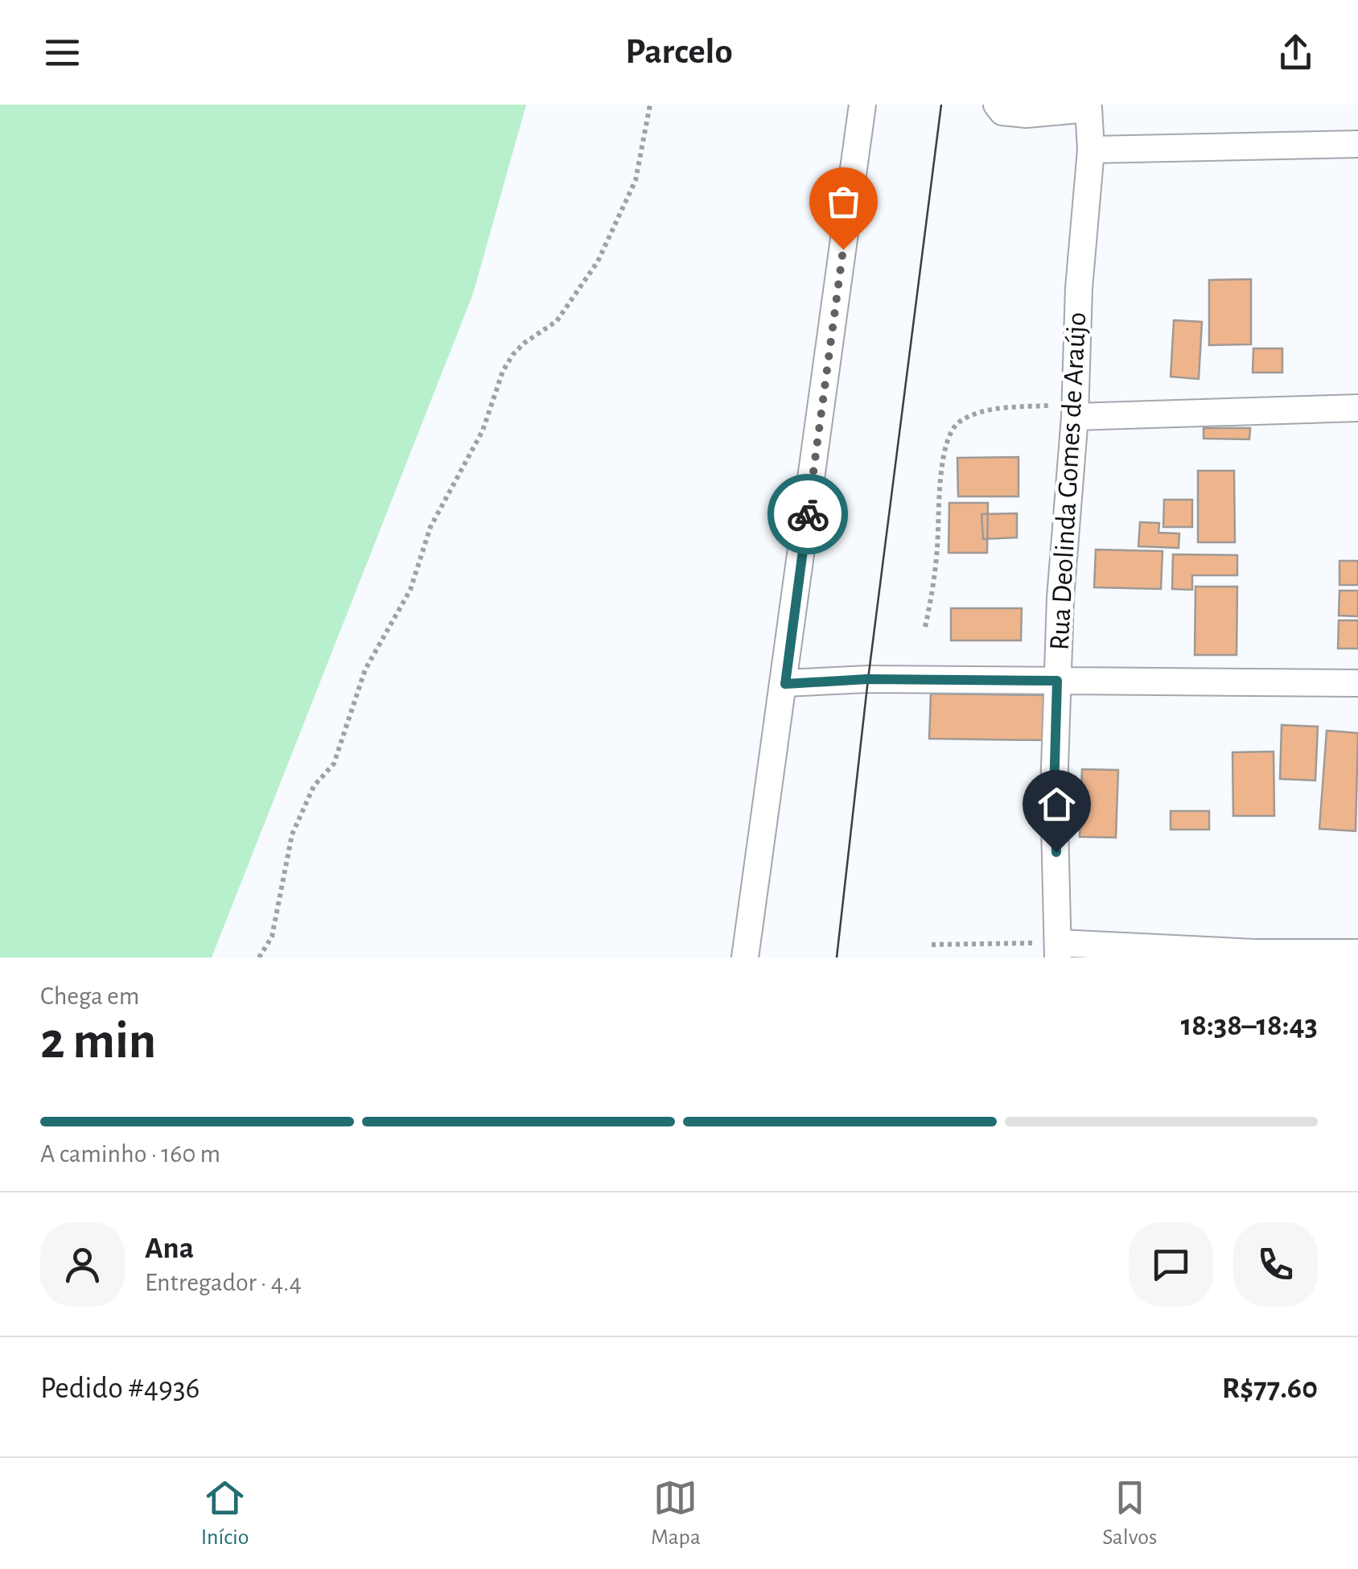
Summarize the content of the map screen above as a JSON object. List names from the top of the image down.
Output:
{
  "streets": {
    "street": ["Rua Deolinda Gomes de Araújo"]
  },
  "page": {
    "header": "Parcelo",
    "heading": ["2 min", "Chega em", "18:38–18:43"],
    "panel": [
      "Ana",
      "Entregador · 4.4",
      "Pedido #4936",
      "R$77.60"
    ],
    "bar": "A caminho · 160 m",
    "tabs": ["Início", "Mapa", "Salvos"]
  }
}
